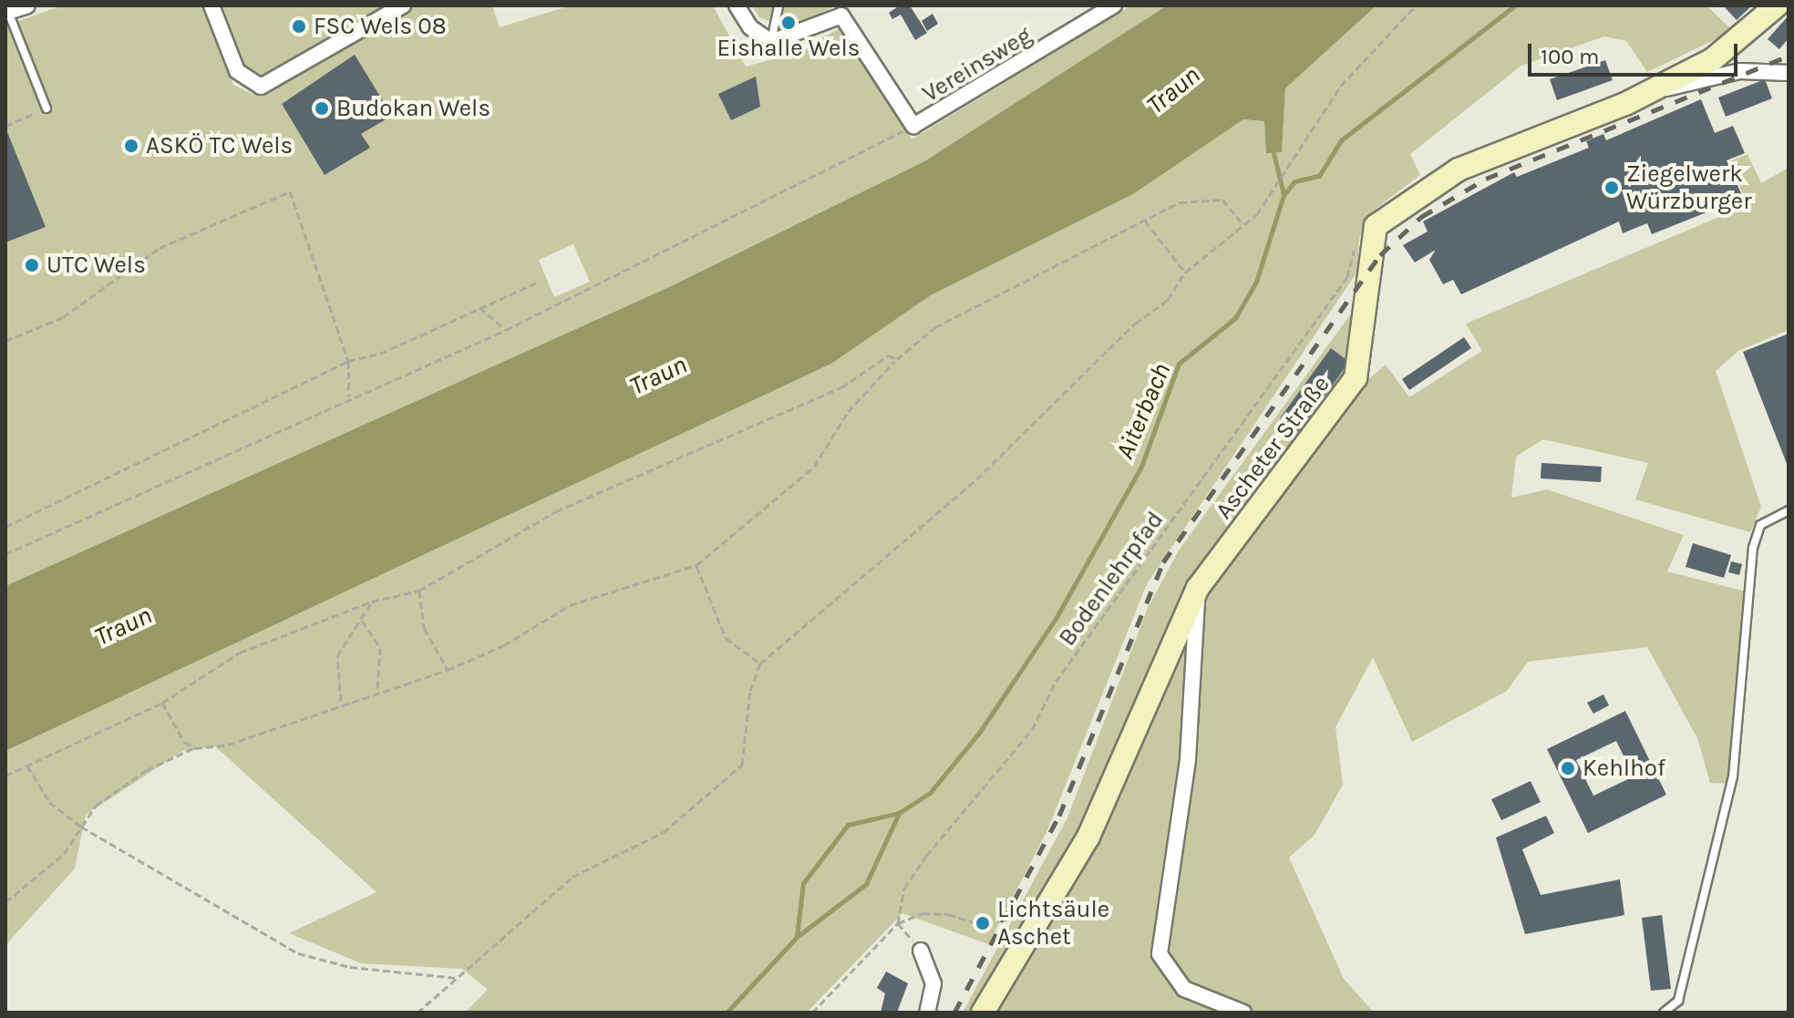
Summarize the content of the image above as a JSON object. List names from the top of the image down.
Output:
{
  "streets": {
    "main road": ["Ascheter Straße"],
    "street": ["Vereinsweg"],
    "path": ["Bodenlehrpfad"]
  },
  "water": ["Traun", "Aiterbach"],
  "places": [
    "Eishalle Wels",
    "FSC Wels 08",
    "Budokan Wels",
    "ASKÖ TC Wels",
    "Ziegelwerk Würzburger",
    "UTC Wels",
    "Kehlhof",
    "Lichtsäule Aschet"
  ],
  "scale_bar": "100 m"
}
